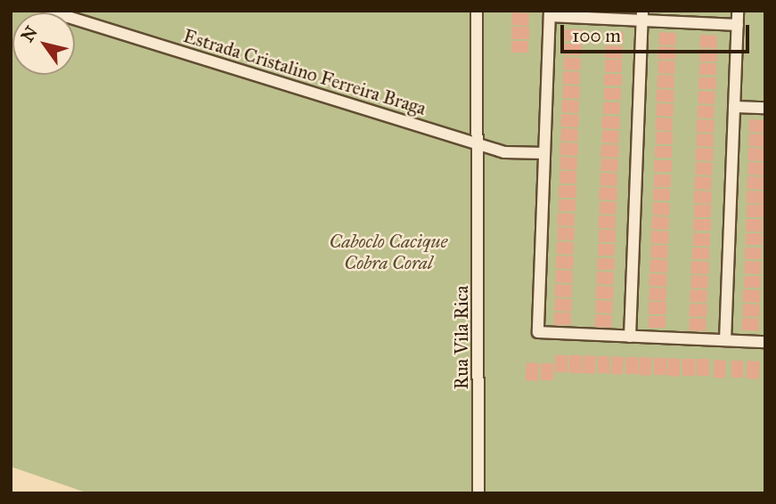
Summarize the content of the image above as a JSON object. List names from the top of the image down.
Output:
{
  "streets": {
    "street": ["Estrada Cristalino Ferreira Braga", "Rua Vila Rica"]
  },
  "crossings": [
    ["Estrada Cristalino Ferreira Braga", "Rua Vila Rica"]
  ],
  "parks": ["Caboclo Cacique Cobra Coral"],
  "scale_bar": "100 m",
  "north": "top left"
}
